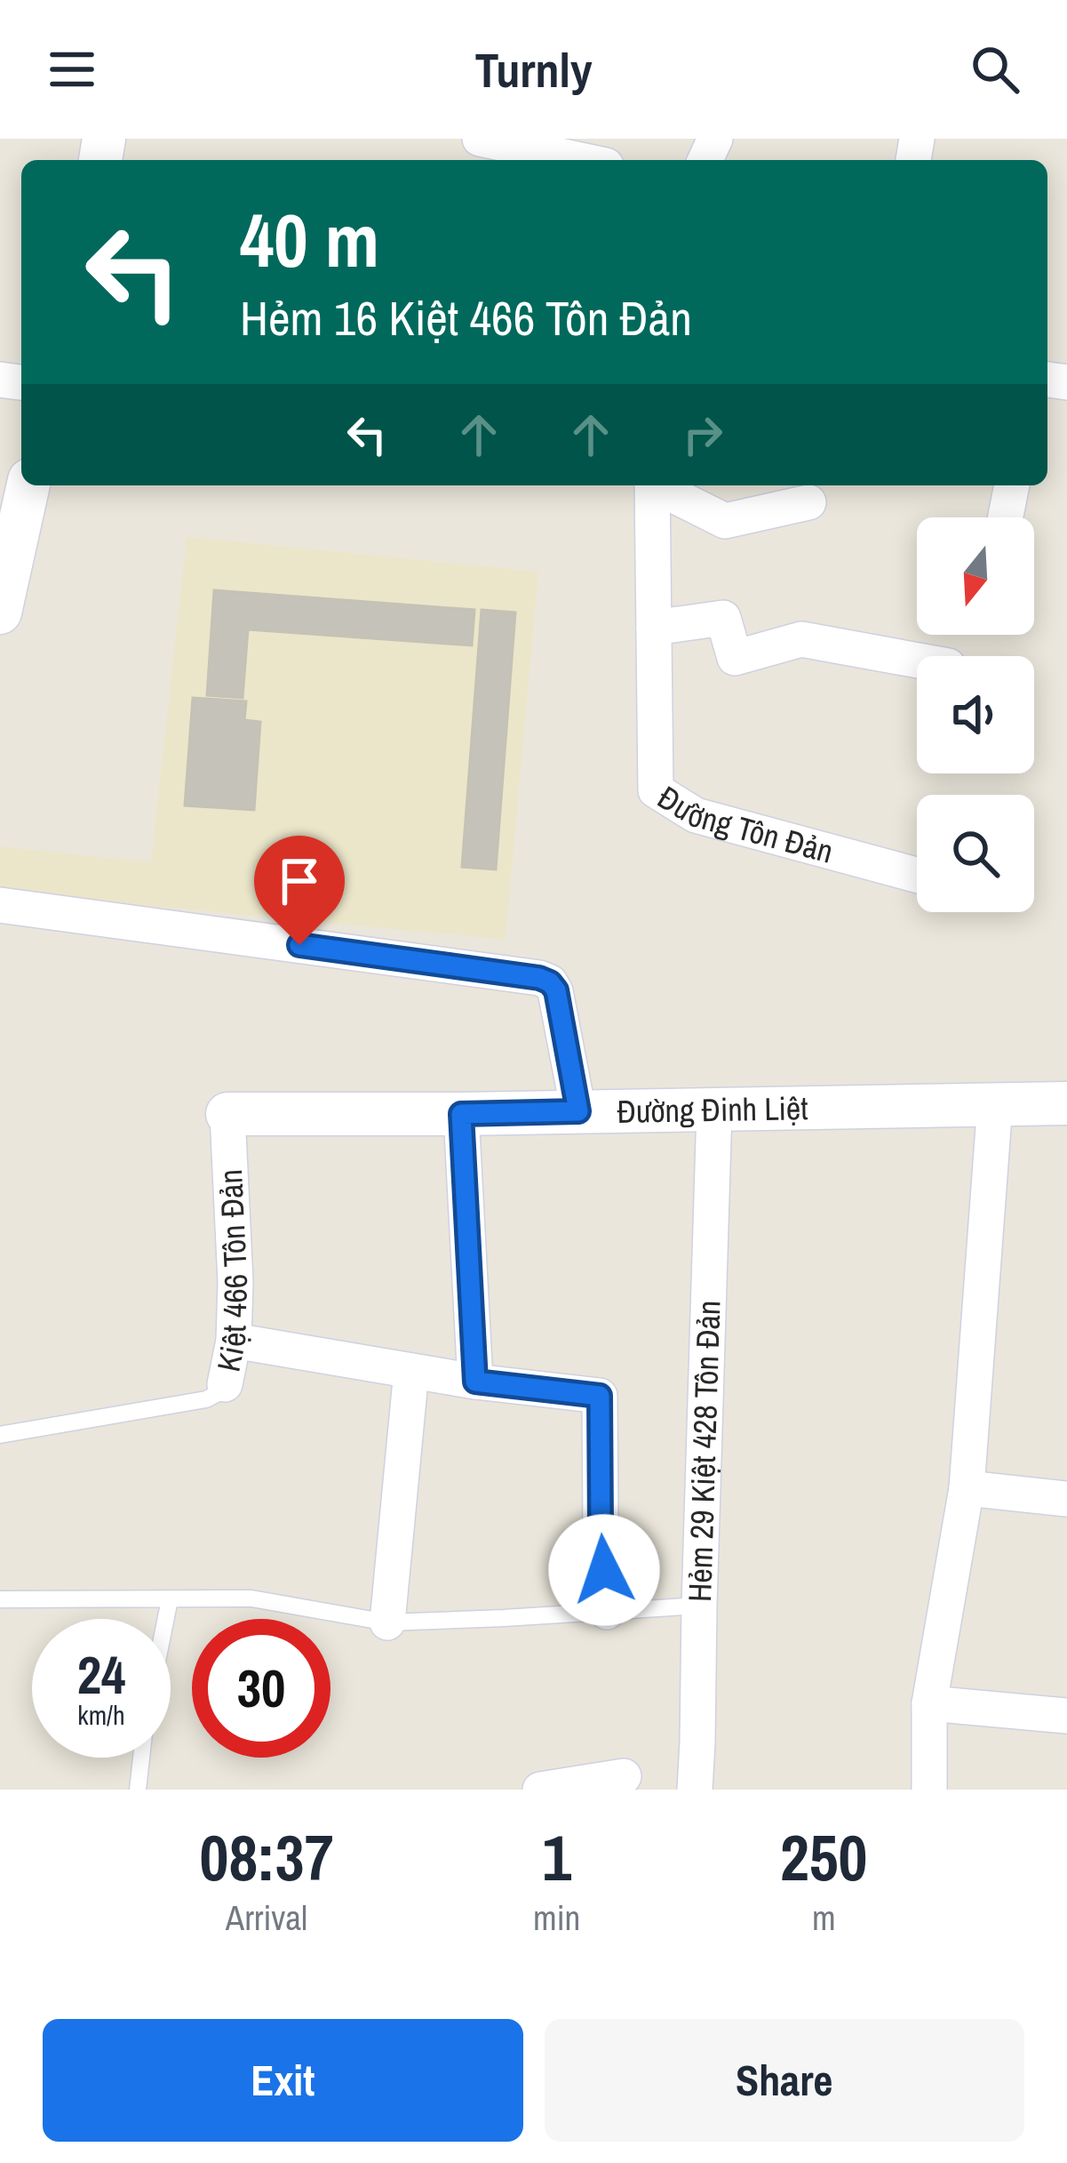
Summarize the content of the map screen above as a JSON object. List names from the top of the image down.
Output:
{
  "streets": {
    "street": [
      "Đường Tôn Đản",
      "Đường Đinh Liệt",
      "Kiệt 466 Tôn Đản",
      "Hẻm 29 Kiệt 428 Tôn Đản"
    ]
  },
  "crossings": [
    ["Đường Đinh Liệt", "Kiệt 466 Tôn Đản"],
    ["Đường Đinh Liệt", "Hẻm 29 Kiệt 428 Tôn Đản"]
  ],
  "north": "bottom",
  "page": {
    "header": "Turnly",
    "turn": ["40 m", "Hẻm 16 Kiệt 466 Tôn Đản"],
    "speed": "24 km/h",
    "limit": "30",
    "eta": [
      "08:37",
      "Arrival",
      "1",
      "min",
      "250",
      "m"
    ],
    "buttons": ["Exit", "Share"]
  }
}
